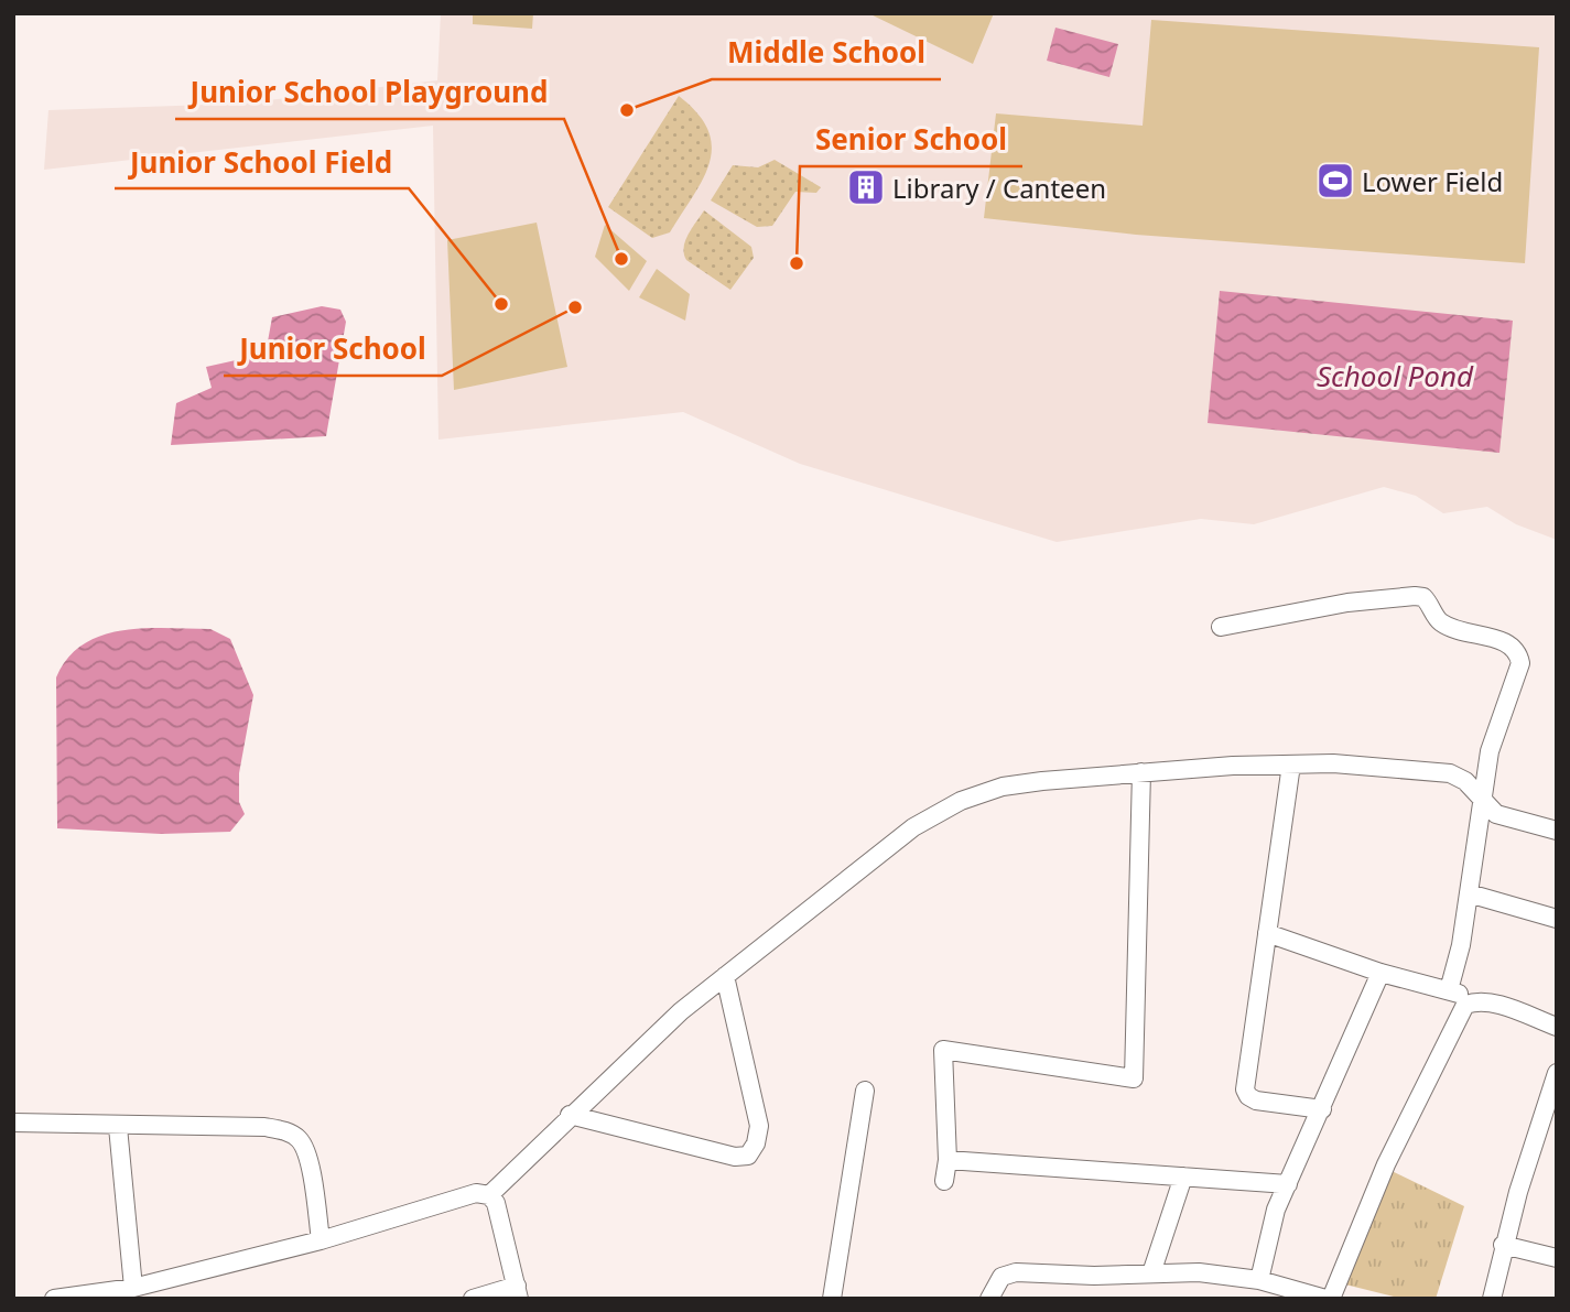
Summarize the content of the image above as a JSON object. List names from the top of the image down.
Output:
{
  "water": ["School Pond"],
  "places": {
    "other": [
      "Middle School",
      "Junior School Playground",
      "Senior School",
      "Junior School Field",
      "Junior School"
    ],
    "sports": ["Lower Field"],
    "building": ["Library / Canteen"]
  }
}
